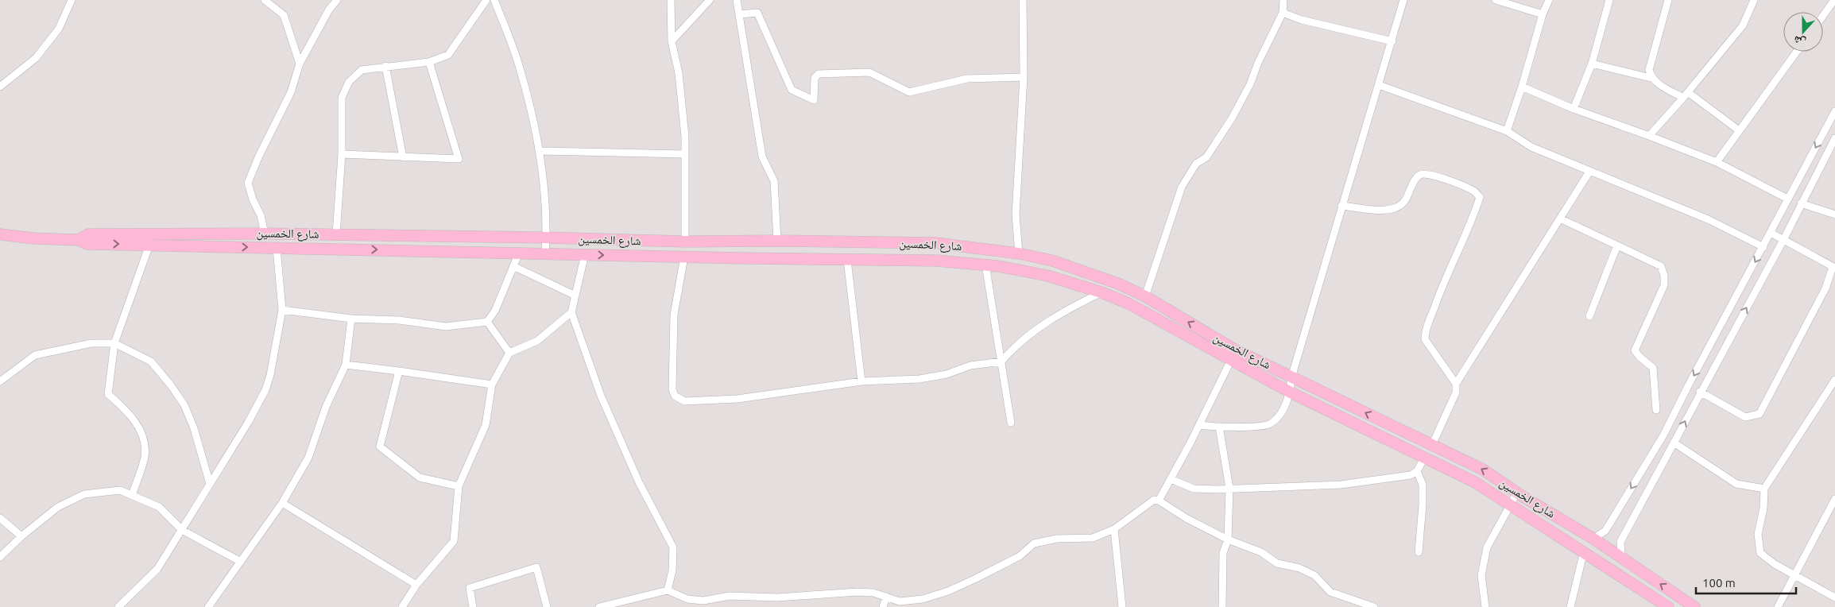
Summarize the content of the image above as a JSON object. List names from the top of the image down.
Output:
{
  "streets": {
    "main road": ["شارع الخمسين"]
  },
  "scale_bar": "100 m",
  "north": "bottom"
}
